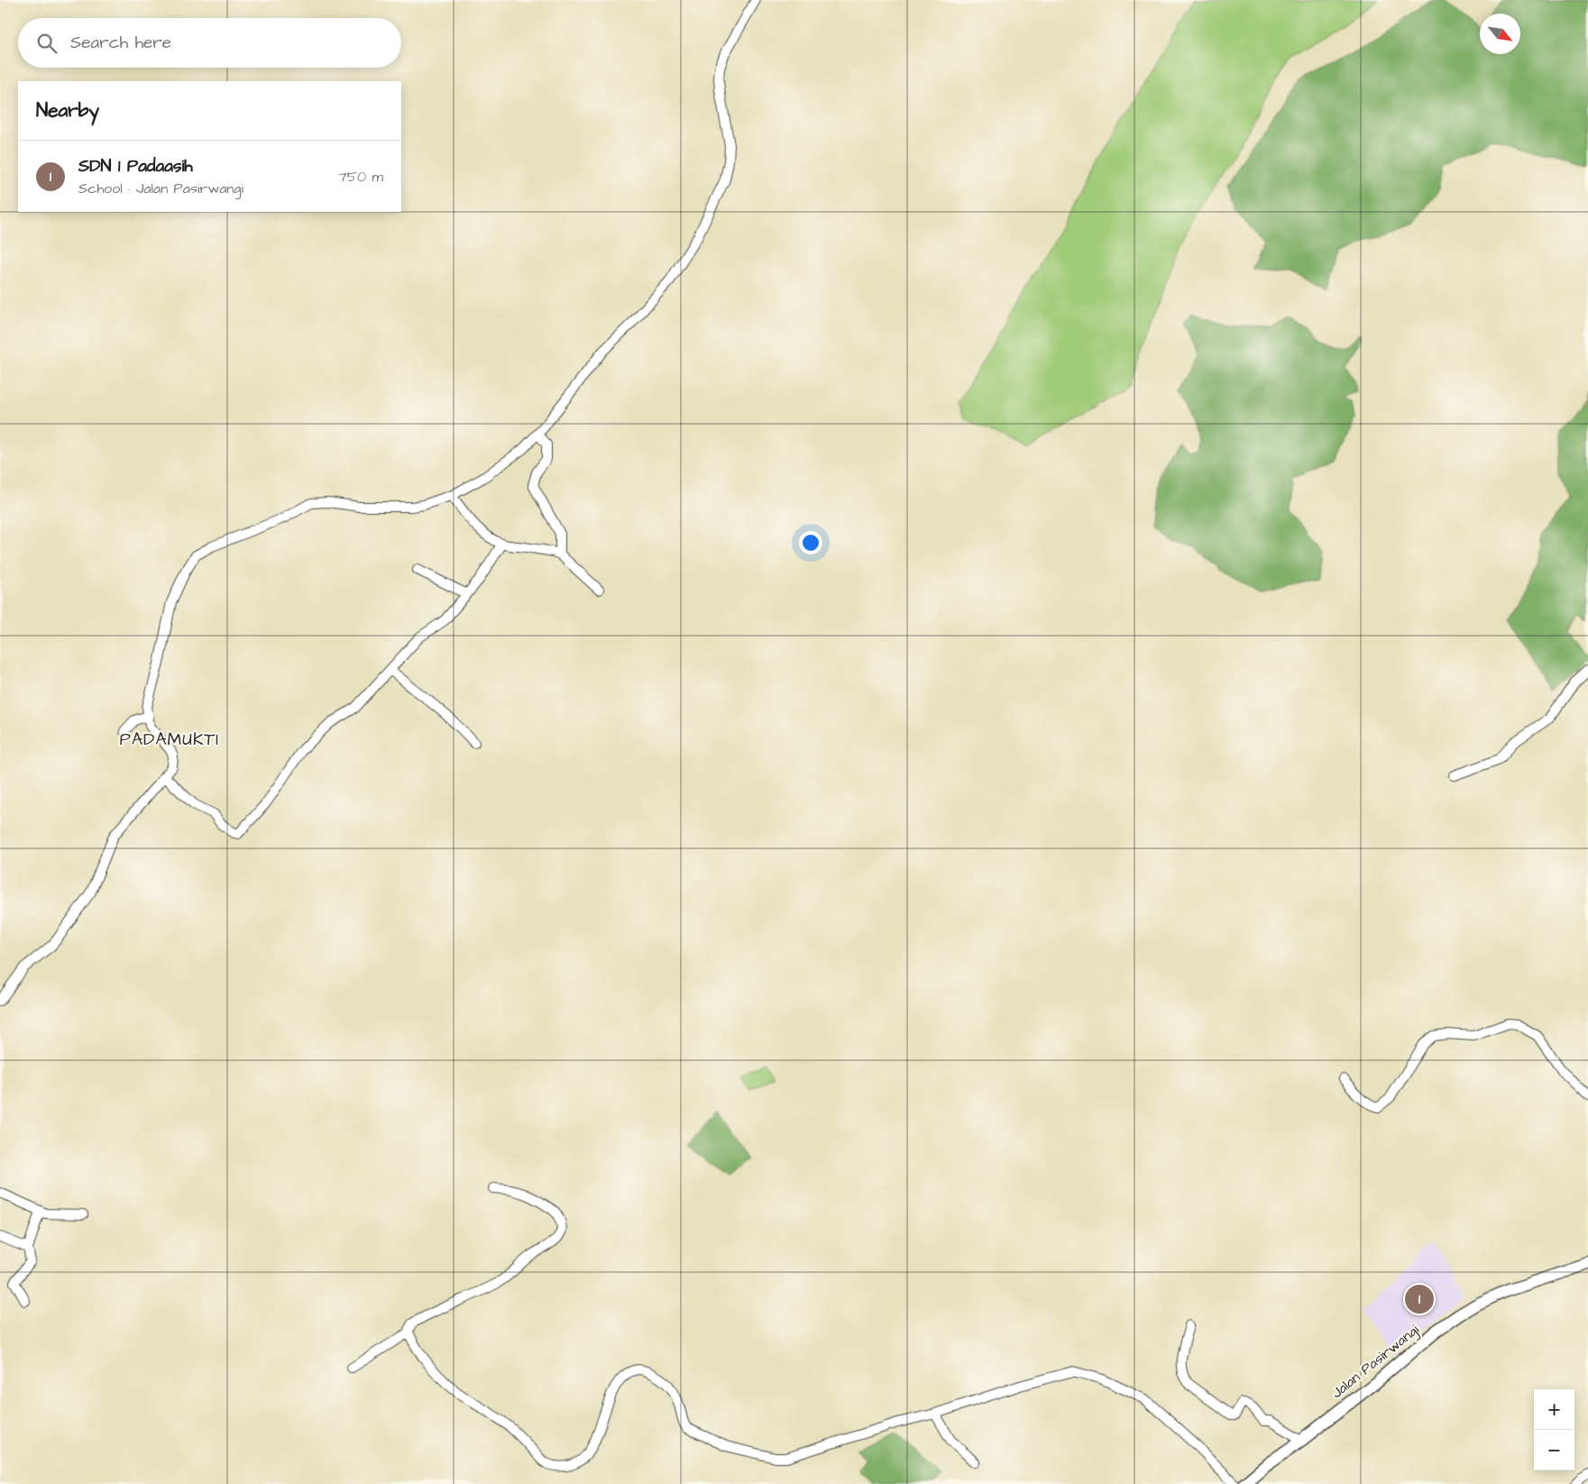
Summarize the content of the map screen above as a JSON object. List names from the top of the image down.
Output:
{
  "streets": {
    "street": ["Jalan Pasirwangi"]
  },
  "districts": ["PADAMUKTI"],
  "north": "bottom right",
  "page": {
    "search": "Search here",
    "heading": "Nearby",
    "list": [
      {
        "mark": "1",
        "name": "SDN 1 Padaasih",
        "note": "School · Jalan Pasirwangi",
        "value": "750 m"
      }
    ],
    "pins": "1",
    "map_buttons": ["+", "−"]
  }
}
